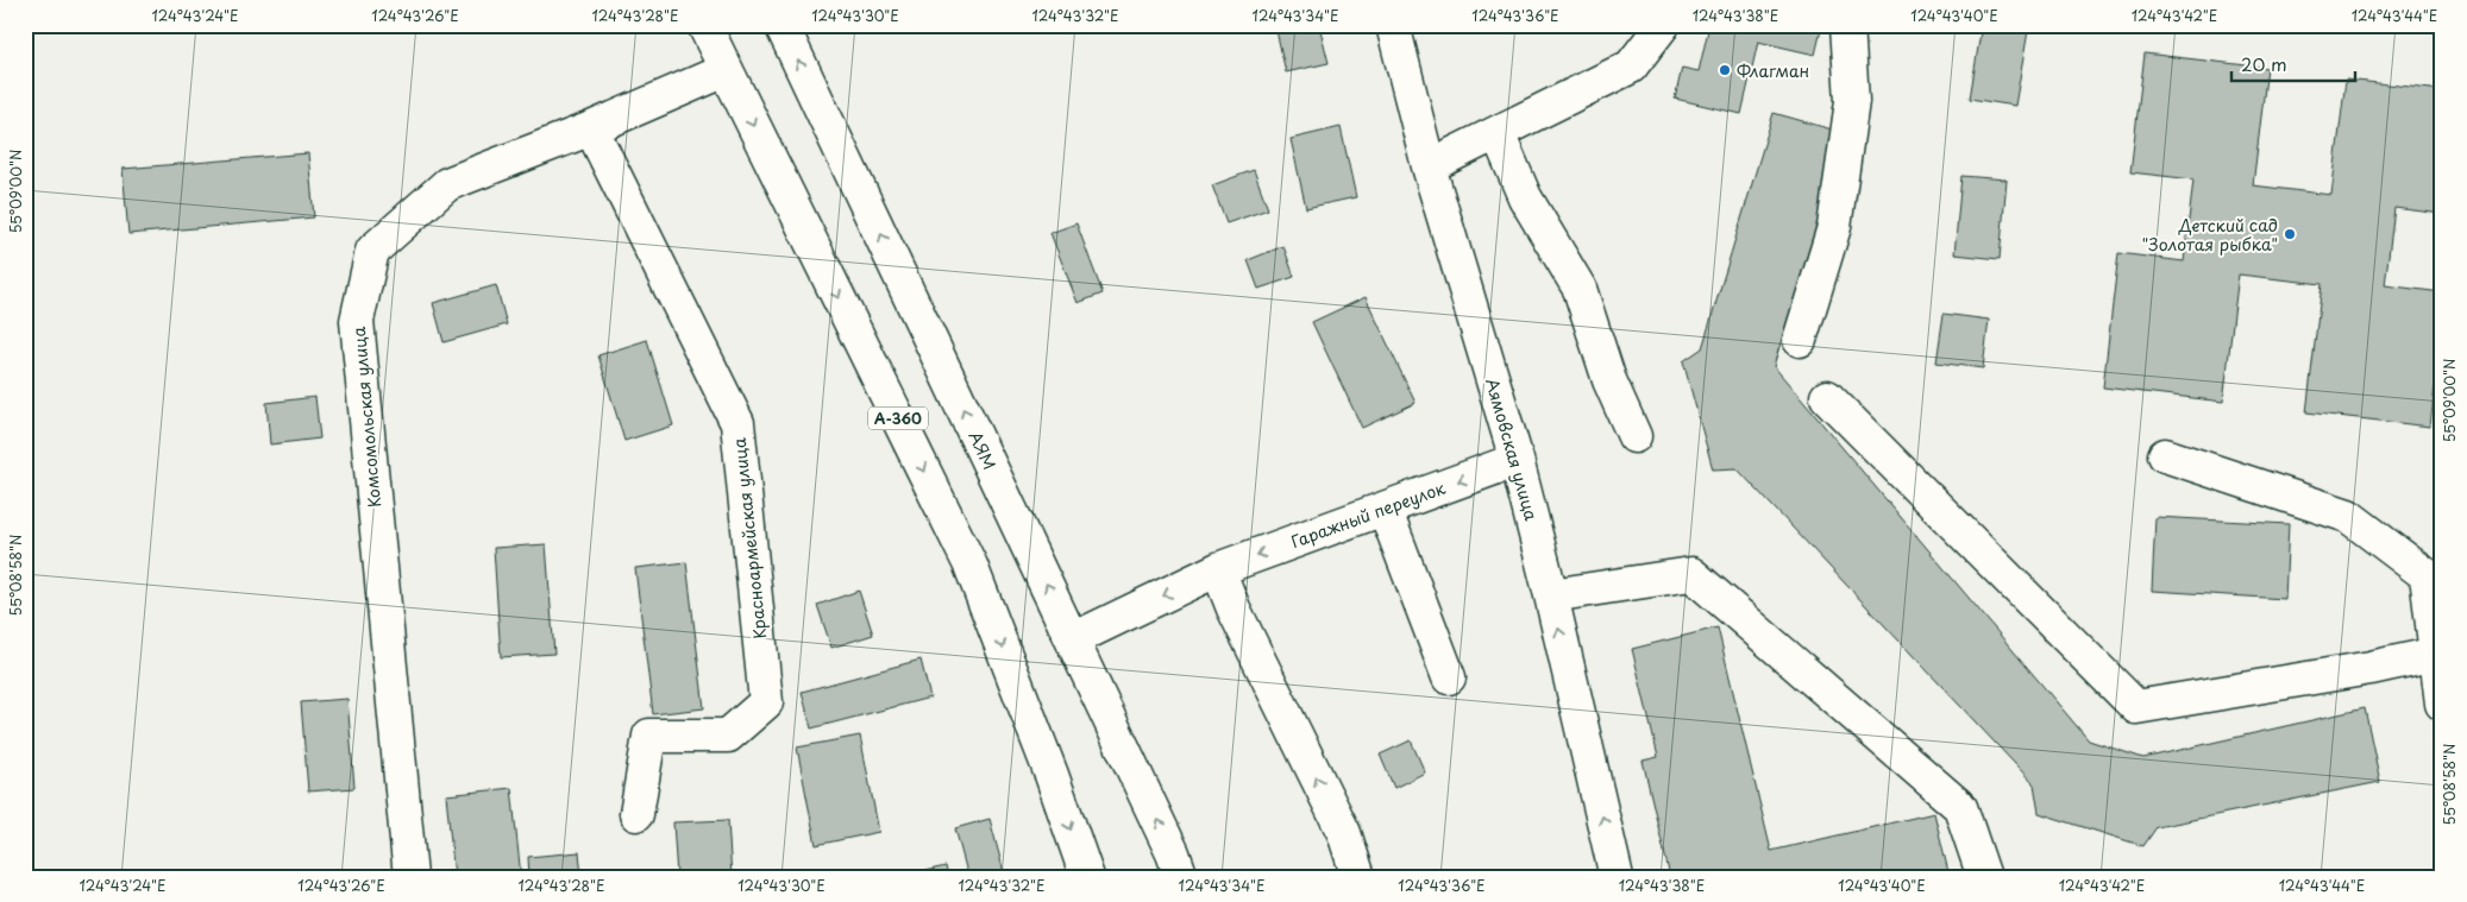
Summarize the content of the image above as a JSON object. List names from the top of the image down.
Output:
{
  "streets": {
    "main road": [
      "Комсомольская улица",
      "А-360",
      "Аямовская улица",
      "АЯМ",
      "Гаражный переулок",
      "Красноармейская улица"
    ]
  },
  "crossings": [
    ["Комсомольская улица", "А-360"],
    ["Комсомольская улица", "Красноармейская улица"],
    ["Аямовская улица", "Гаражный переулок"],
    ["АЯМ", "Гаражный переулок"]
  ],
  "one_way": ["Гаражный переулок"],
  "places": ["Флагман", "Детский сад \"Золотая рыбка\""],
  "scale_bar": "20 m",
  "coordinates": [
    "124°43'24\"E",
    "124°43'26\"E",
    "124°43'28\"E",
    "124°43'30\"E",
    "124°43'32\"E",
    "124°43'34\"E",
    "124°43'36\"E",
    "124°43'38\"E",
    "124°43'40\"E",
    "124°43'42\"E",
    "124°43'44\"E",
    "55°09'00\"N",
    "55°08'58\"N"
  ]
}
